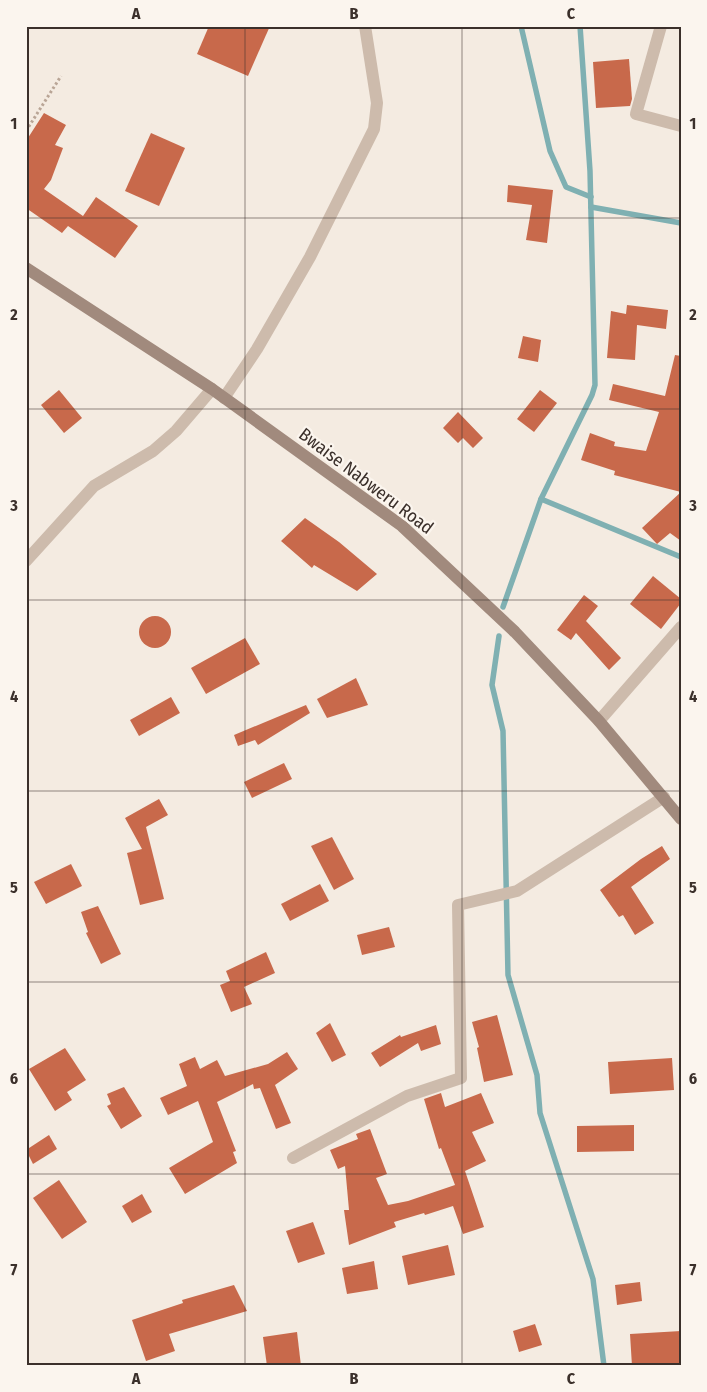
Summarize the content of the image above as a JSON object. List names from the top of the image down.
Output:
{
  "streets": {
    "main road": ["Bwaise Nabweru Road"]
  },
  "grid": {
    "columns": ["A", "B", "C"],
    "rows": [
      "1",
      "2",
      "3",
      "4",
      "5",
      "6",
      "7"
    ]
  }
}
